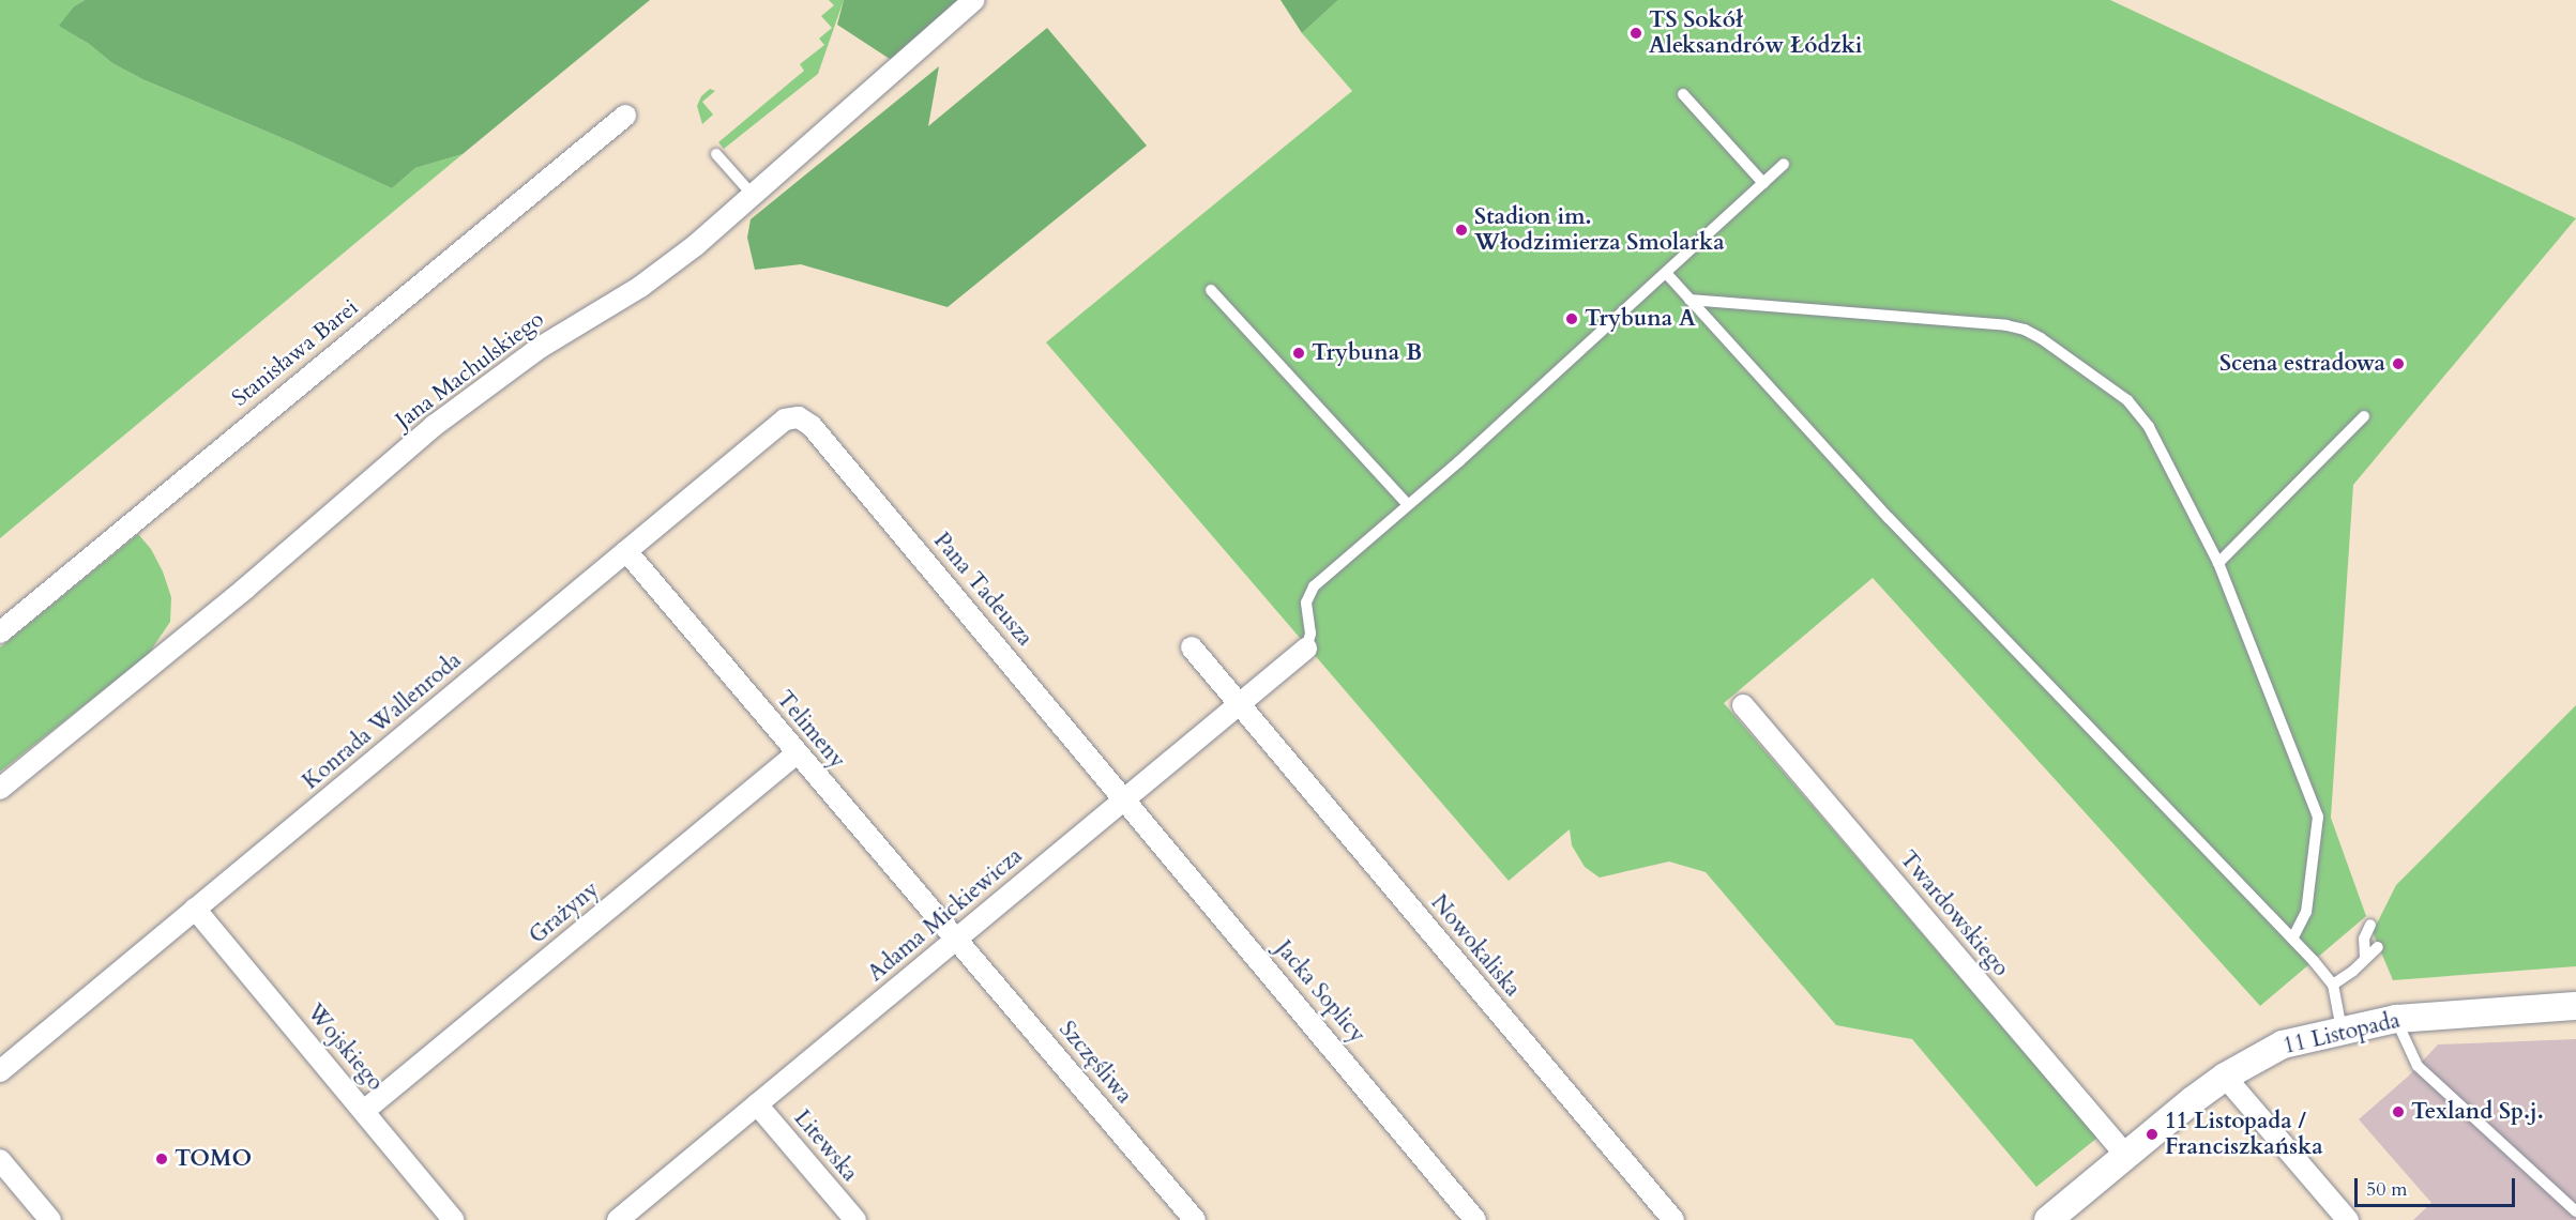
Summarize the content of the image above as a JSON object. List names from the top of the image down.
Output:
{
  "streets": {
    "street": [
      "Stanisława Barei",
      "Jana Machulskiego",
      "Pana Tadeusza",
      "Konrada Wallenroda",
      "Telimeny",
      "Grażyny",
      "Twardowskiego",
      "Adama Mickiewicza",
      "Nowokaliska",
      "Jacka Soplicy",
      "11 Listopada",
      "Wojskiego",
      "Szczęśliwa",
      "Litewska"
    ]
  },
  "crossings": [
    ["Pana Tadeusza", "Konrada Wallenroda"],
    ["Pana Tadeusza", "Adama Mickiewicza"],
    ["Pana Tadeusza", "Jacka Soplicy"],
    ["Konrada Wallenroda", "Telimeny"],
    ["Konrada Wallenroda", "Wojskiego"],
    ["Telimeny", "Grażyny"],
    ["Telimeny", "Adama Mickiewicza"],
    ["Telimeny", "Szczęśliwa"],
    ["Grażyny", "Wojskiego"],
    ["Twardowskiego", "11 Listopada"],
    ["Adama Mickiewicza", "Nowokaliska"],
    ["Adama Mickiewicza", "Jacka Soplicy"],
    ["Adama Mickiewicza", "Szczęśliwa"],
    ["Adama Mickiewicza", "Litewska"]
  ],
  "places": [
    "TS Sokół Aleksandrów Łódzki",
    "Stadion im. Włodzimierza Smolarka",
    "Trybuna A",
    "Trybuna B",
    "Scena estradowa",
    "Texland Sp.j.",
    "11 Listopada / Franciszkańska",
    "TOMO"
  ],
  "scale_bar": "50 m"
}
